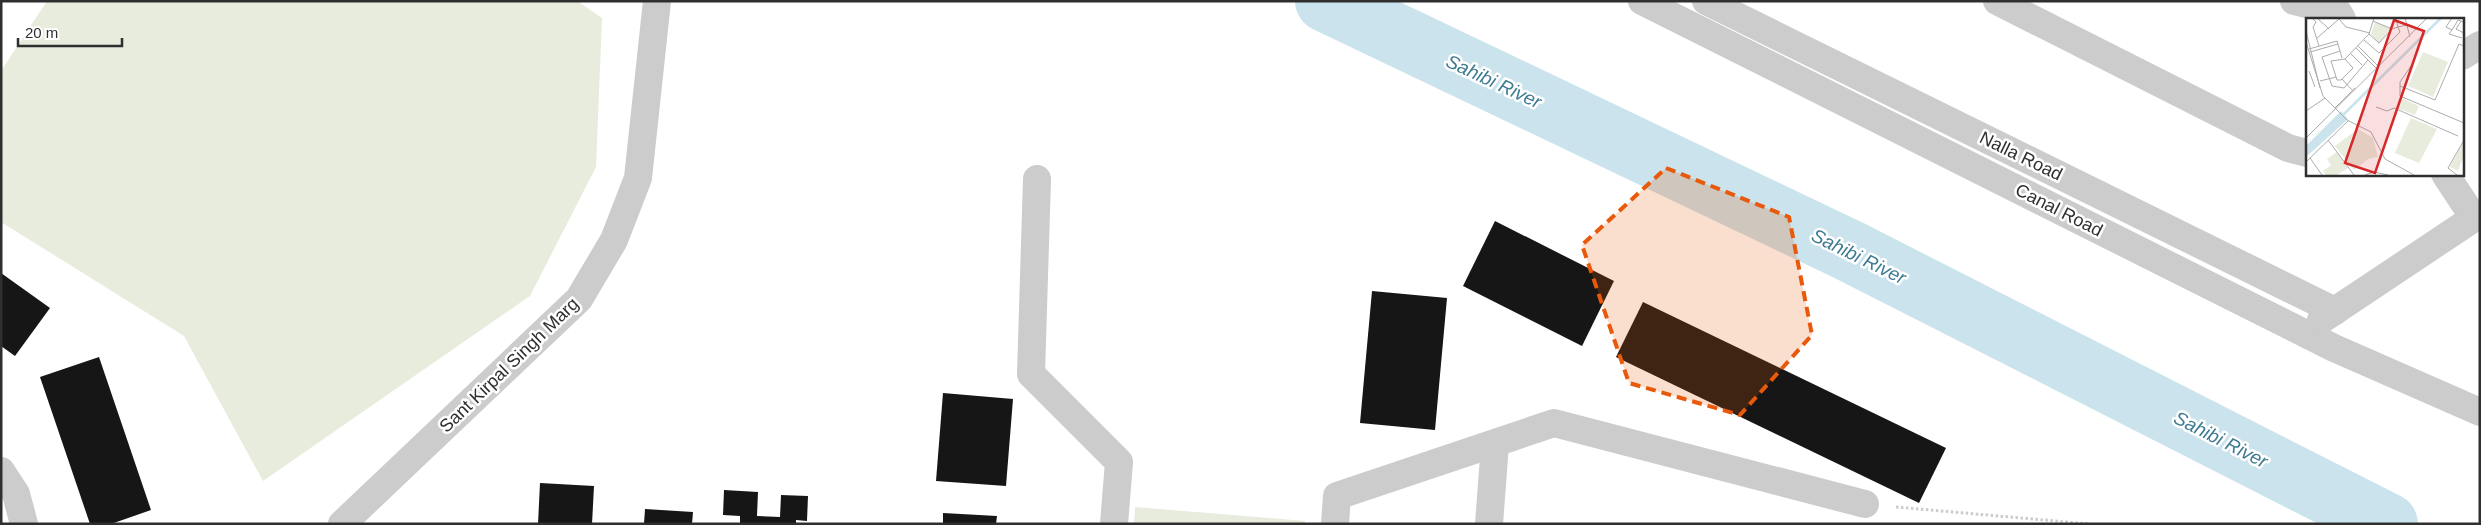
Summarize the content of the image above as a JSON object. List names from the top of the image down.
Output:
{
  "streets": {
    "street": ["Nalla Road", "Canal Road", "Sant Kirpal Singh Marg"]
  },
  "water": ["Sahibi River"],
  "scale_bar": "20 m"
}
